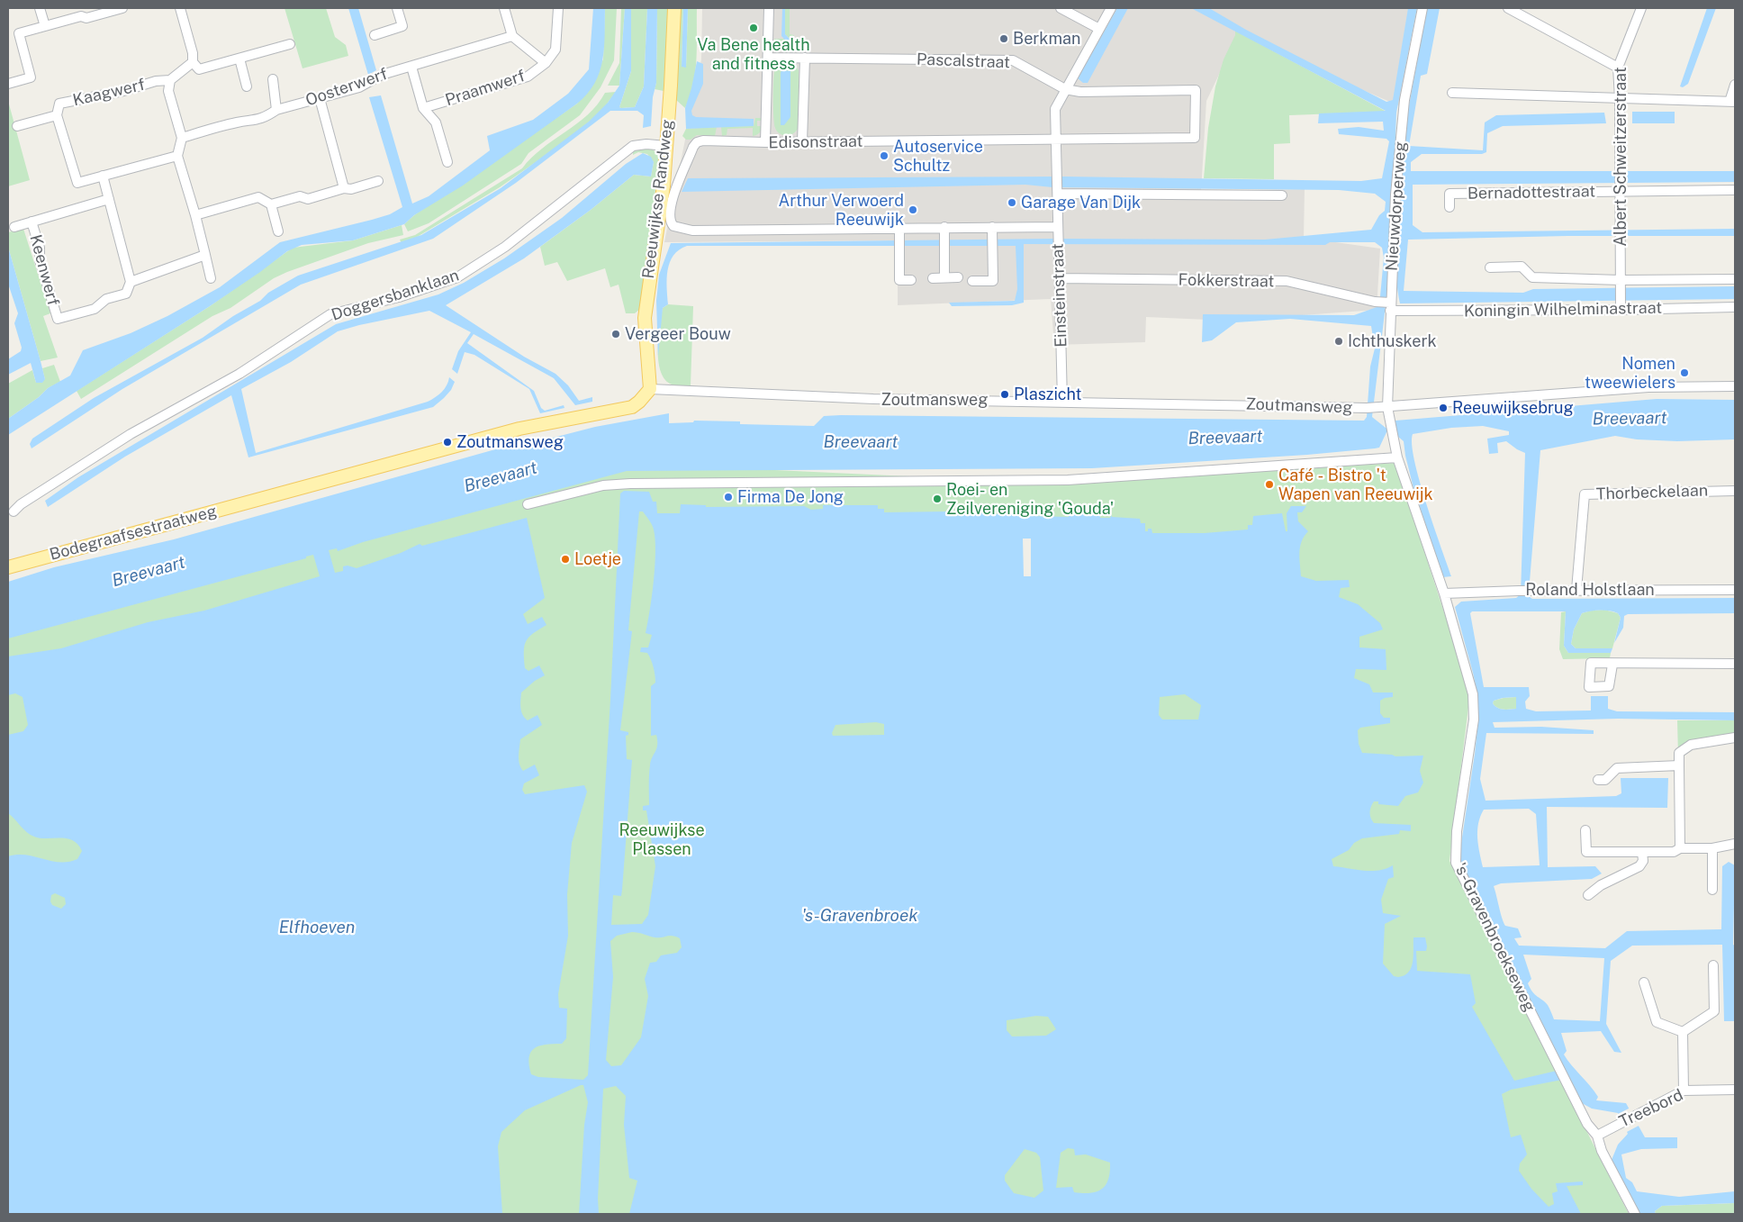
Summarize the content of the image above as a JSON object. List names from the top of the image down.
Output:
{
  "streets": {
    "main road": ["Reeuwijkse Randweg", "Bodegraafsestraatweg"],
    "street": [
      "Pascalstraat",
      "Oosterwerf",
      "Praamwerf",
      "Kaagwerf",
      "Edisonstraat",
      "Albert Schweitzerstraat",
      "Bernadottestraat",
      "Nieuwdorperweg",
      "Keenwerf",
      "Fokkerstraat",
      "Doggersbanklaan",
      "Einsteinstraat",
      "Koningin Wilhelminastraat",
      "Zoutmansweg",
      "Thorbeckelaan",
      "Roland Holstlaan",
      "'s-Gravenbroekseweg",
      "Treebord"
    ]
  },
  "crossings": [
    ["Pascalstraat", "Edisonstraat"],
    ["Oosterwerf", "Praamwerf"],
    ["Edisonstraat", "Einsteinstraat"],
    ["Albert Schweitzerstraat", "Bernadottestraat"],
    ["Albert Schweitzerstraat", "Koningin Wilhelminastraat"],
    ["Reeuwijkse Randweg", "Doggersbanklaan"],
    ["Reeuwijkse Randweg", "Zoutmansweg"],
    ["Reeuwijkse Randweg", "Bodegraafsestraatweg"],
    ["Nieuwdorperweg", "Fokkerstraat"],
    ["Nieuwdorperweg", "Koningin Wilhelminastraat"],
    ["Nieuwdorperweg", "Zoutmansweg"],
    ["Nieuwdorperweg", "'s-Gravenbroekseweg"],
    ["Fokkerstraat", "Einsteinstraat"],
    ["Fokkerstraat", "Koningin Wilhelminastraat"],
    ["Einsteinstraat", "Zoutmansweg"],
    ["Zoutmansweg", "Bodegraafsestraatweg"],
    ["Zoutmansweg", "'s-Gravenbroekseweg"],
    ["Thorbeckelaan", "Roland Holstlaan"],
    ["Roland Holstlaan", "'s-Gravenbroekseweg"],
    ["'s-Gravenbroekseweg", "Treebord"]
  ],
  "water": ["Breevaart", "'s-Gravenbroek", "Elfhoeven"],
  "parks": ["Reeuwijkse Plassen"],
  "places": [
    "Va Bene health and fitness",
    "Berkman",
    "Autoservice Schultz",
    "Garage Van Dijk",
    "Arthur Verwoerd Reeuwijk",
    "Vergeer Bouw",
    "Ichthuskerk",
    "Nomen tweewielers",
    "Plaszicht",
    "Reeuwijksebrug",
    "Zoutmansweg",
    "Café - Bistro 't Wapen van Reeuwijk",
    "Firma De Jong",
    "Roei- en Zeilvereniging 'Gouda'",
    "Loetje"
  ]
}
